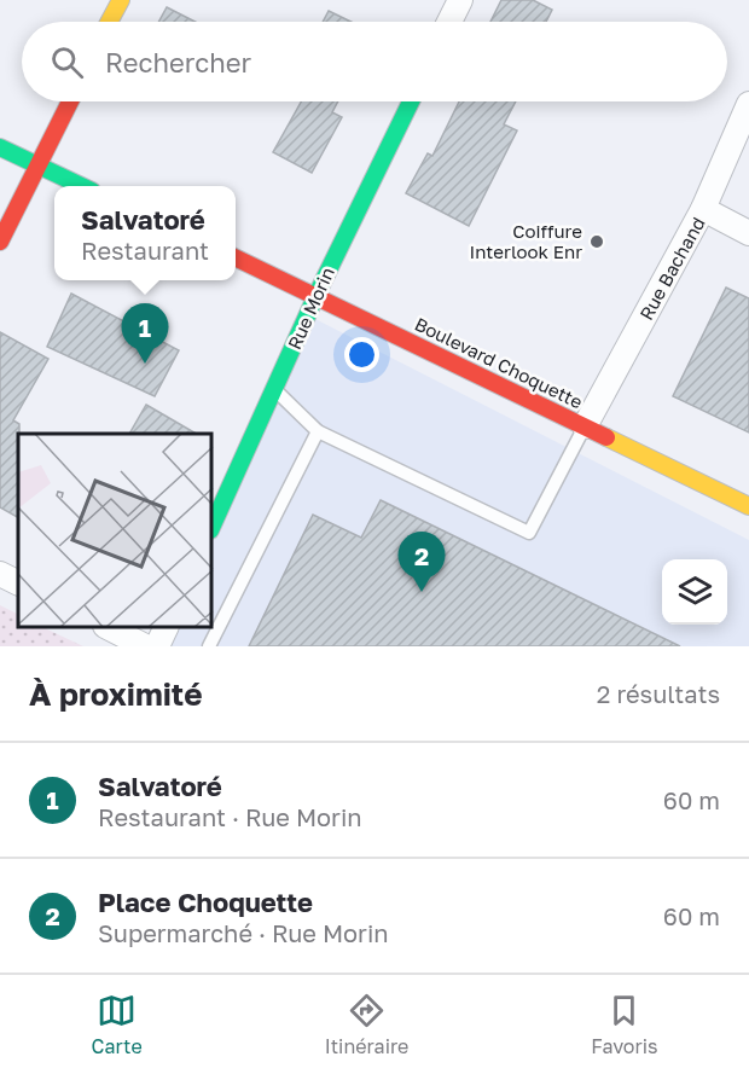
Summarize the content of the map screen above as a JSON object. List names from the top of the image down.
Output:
{
  "streets": {
    "street": ["Rue Bachand", "Rue Morin", "Boulevard Choquette"]
  },
  "crossings": [
    ["Rue Bachand", "Boulevard Choquette"],
    ["Rue Morin", "Boulevard Choquette"]
  ],
  "places": ["Coiffure Interlook Enr"],
  "page": {
    "search": "Rechercher",
    "popup": ["Salvatoré", "Restaurant"],
    "pins": ["1", "2"],
    "heading": ["À proximité", "2 résultats"],
    "list": [
      {
        "mark": "1",
        "name": "Salvatoré",
        "note": "Restaurant · Rue Morin",
        "value": "60 m"
      },
      {
        "mark": "2",
        "name": "Place Choquette",
        "note": "Supermarché · Rue Morin",
        "value": "60 m"
      }
    ],
    "nav": ["Carte", "Itinéraire", "Favoris"]
  }
}
